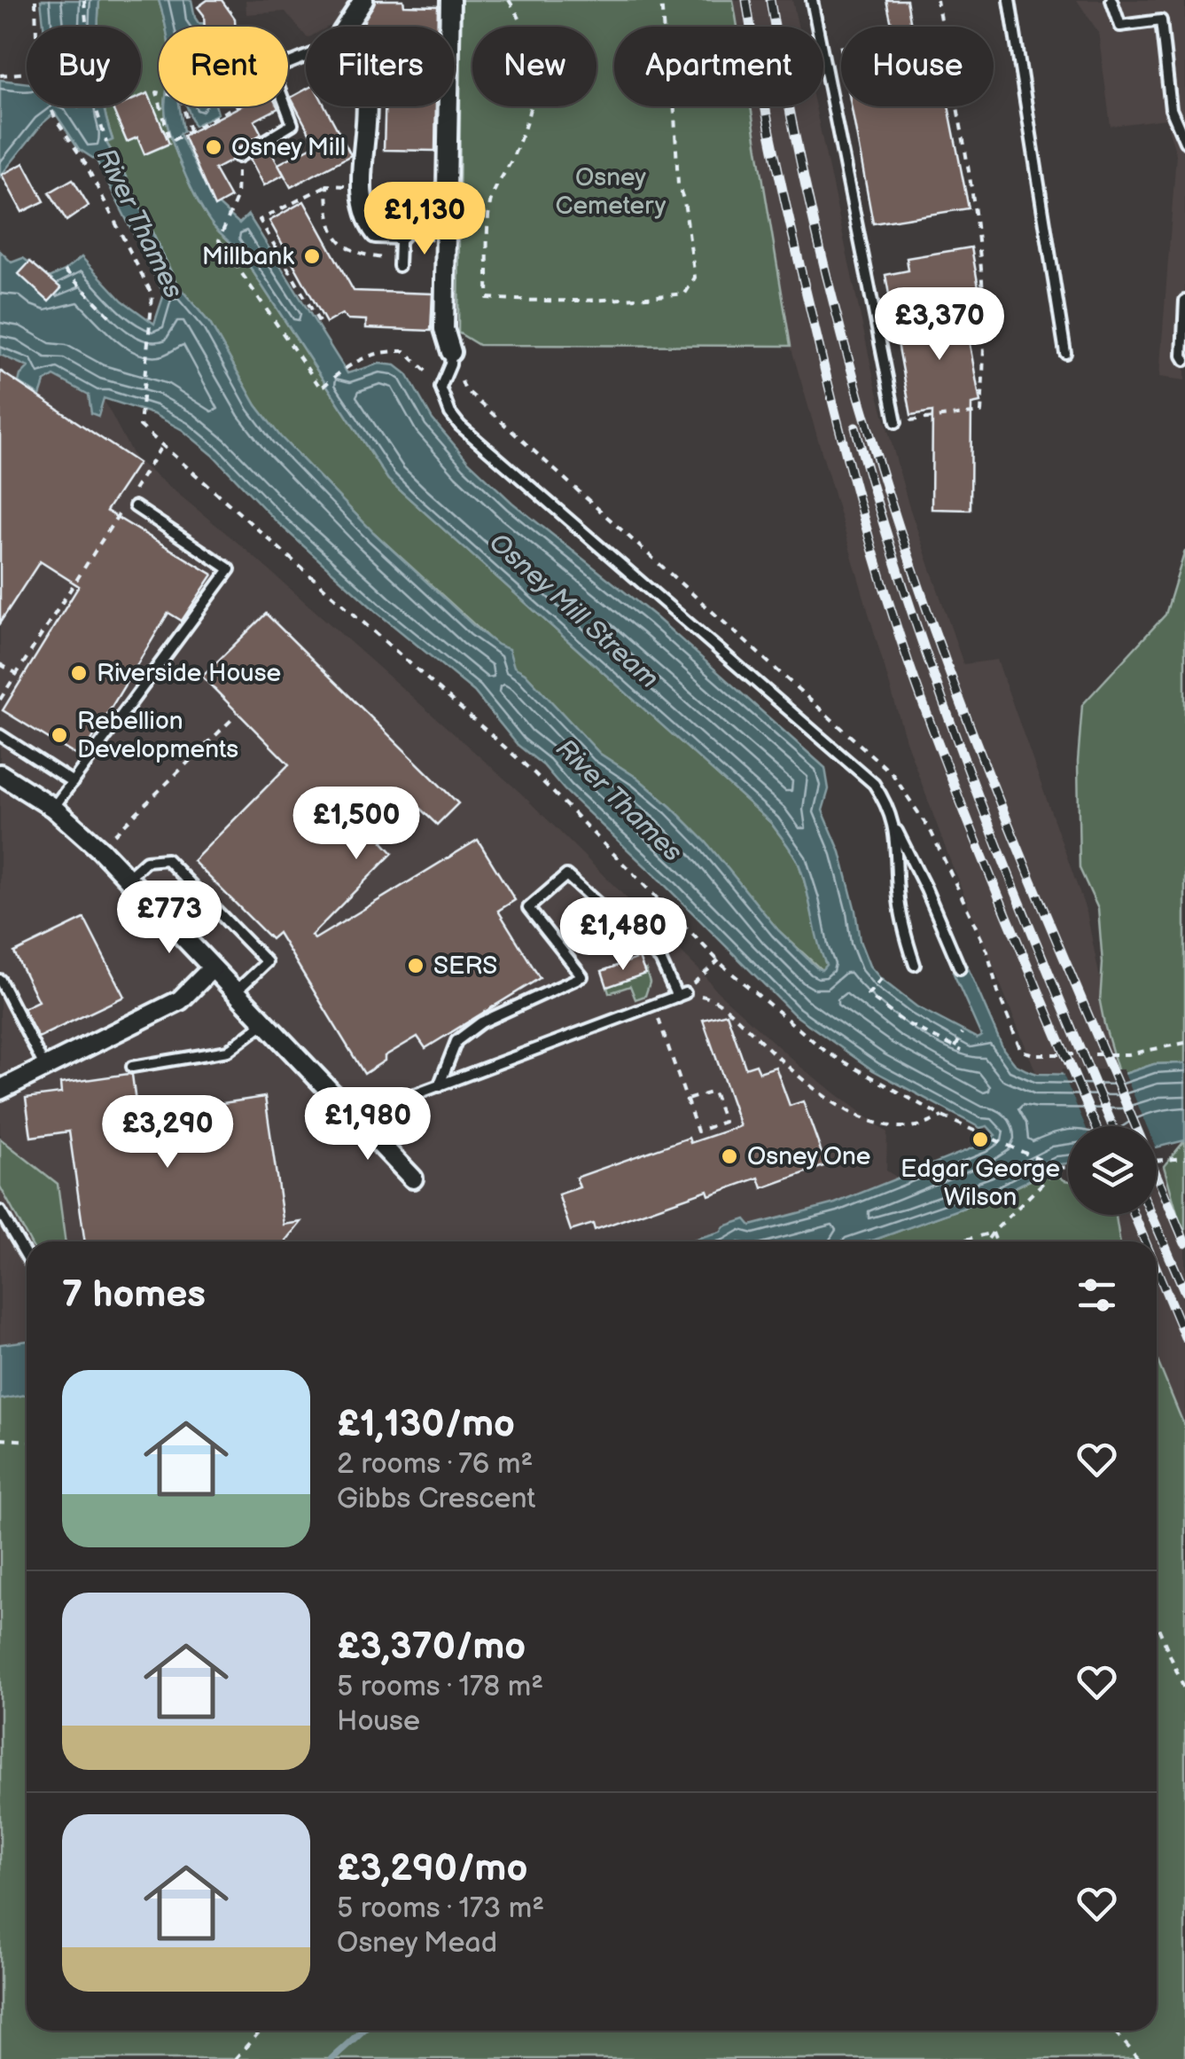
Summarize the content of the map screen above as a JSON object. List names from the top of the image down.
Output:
{
  "water": ["River Thames", "Osney Mill Stream"],
  "parks": ["Osney Cemetery"],
  "places": [
    "Osney Mill",
    "Millbank",
    "Riverside House",
    "Rebellion Developments",
    "SERS",
    "Edgar George Wilson",
    "Osney One"
  ],
  "page": {
    "chip": [
      "Buy",
      "Rent",
      "Filters",
      "New",
      "Apartment",
      "House"
    ],
    "price": [
      "£1,130",
      "£3,370",
      "£1,500",
      "£773",
      "£1,480",
      "£1,980",
      "£3,290"
    ],
    "heading": "7 homes",
    "list": [
      {
        "name": "£1,130/mo",
        "note": "2 rooms · 76 m² · Gibbs Crescent"
      },
      {
        "name": "£3,370/mo",
        "note": "5 rooms · 178 m² · House"
      },
      {
        "name": "£3,290/mo",
        "note": "5 rooms · 173 m² · Osney Mead"
      }
    ]
  }
}
